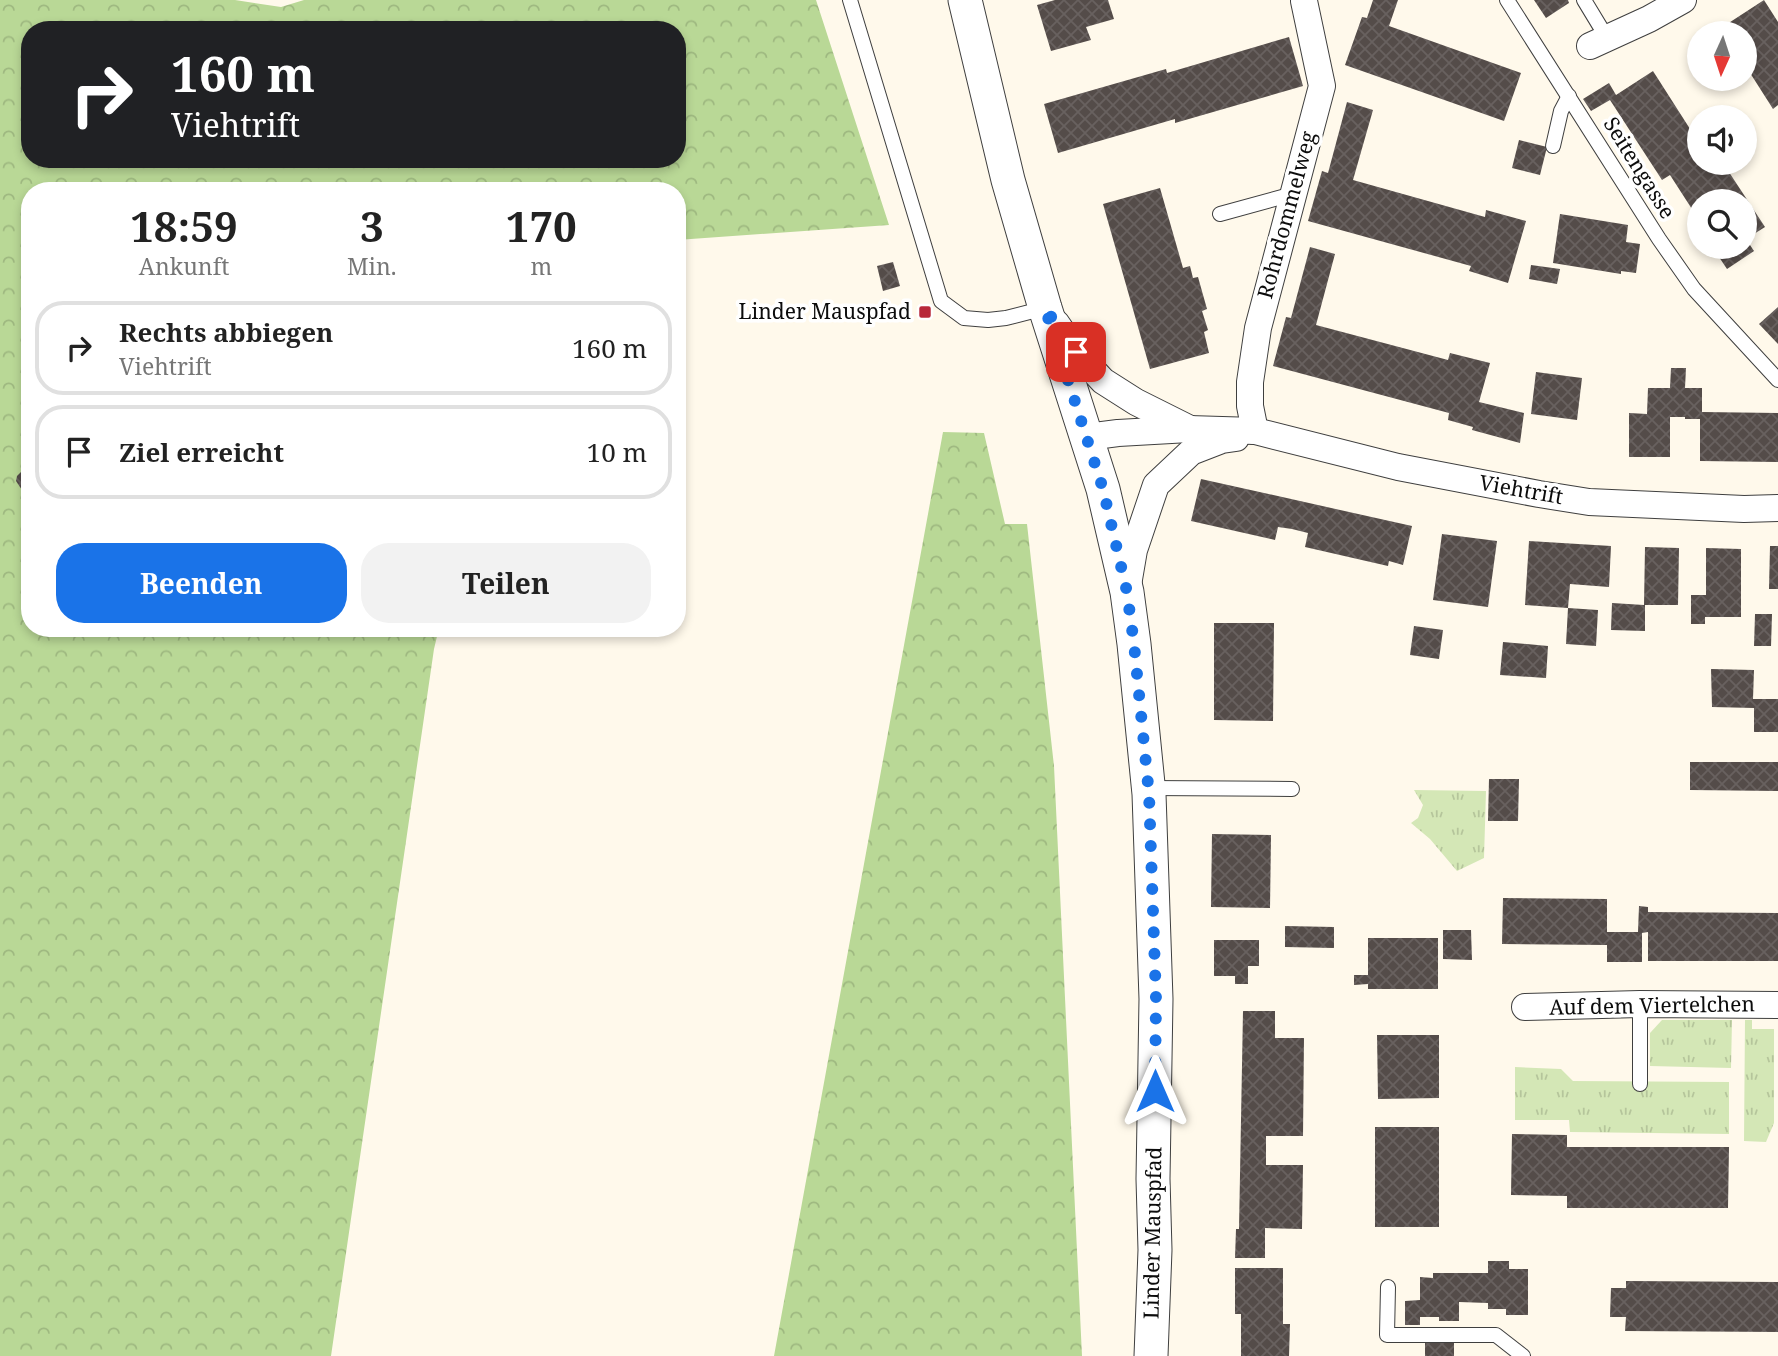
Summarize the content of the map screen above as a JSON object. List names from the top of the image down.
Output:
{
  "streets": {
    "street": [
      "Rohrdommelweg",
      "Viehtrift",
      "Auf dem Viertelchen",
      "Linder Mauspfad"
    ],
    "lane": ["Seitengasse"]
  },
  "crossings": [
    ["Rohrdommelweg", "Viehtrift"],
    ["Viehtrift", "Linder Mauspfad"]
  ],
  "places": {
    "transit": ["Linder Mauspfad"]
  },
  "north": "bottom",
  "page": {
    "turn": ["160 m", "Viehtrift"],
    "eta": [
      "18:59",
      "Ankunft",
      "3",
      "Min.",
      "170",
      "m"
    ],
    "list": [
      {
        "name": "Rechts abbiegen",
        "note": "Viehtrift",
        "value": "160 m"
      },
      {
        "name": "Ziel erreicht",
        "value": "10 m"
      }
    ],
    "buttons": ["Beenden", "Teilen"]
  }
}
